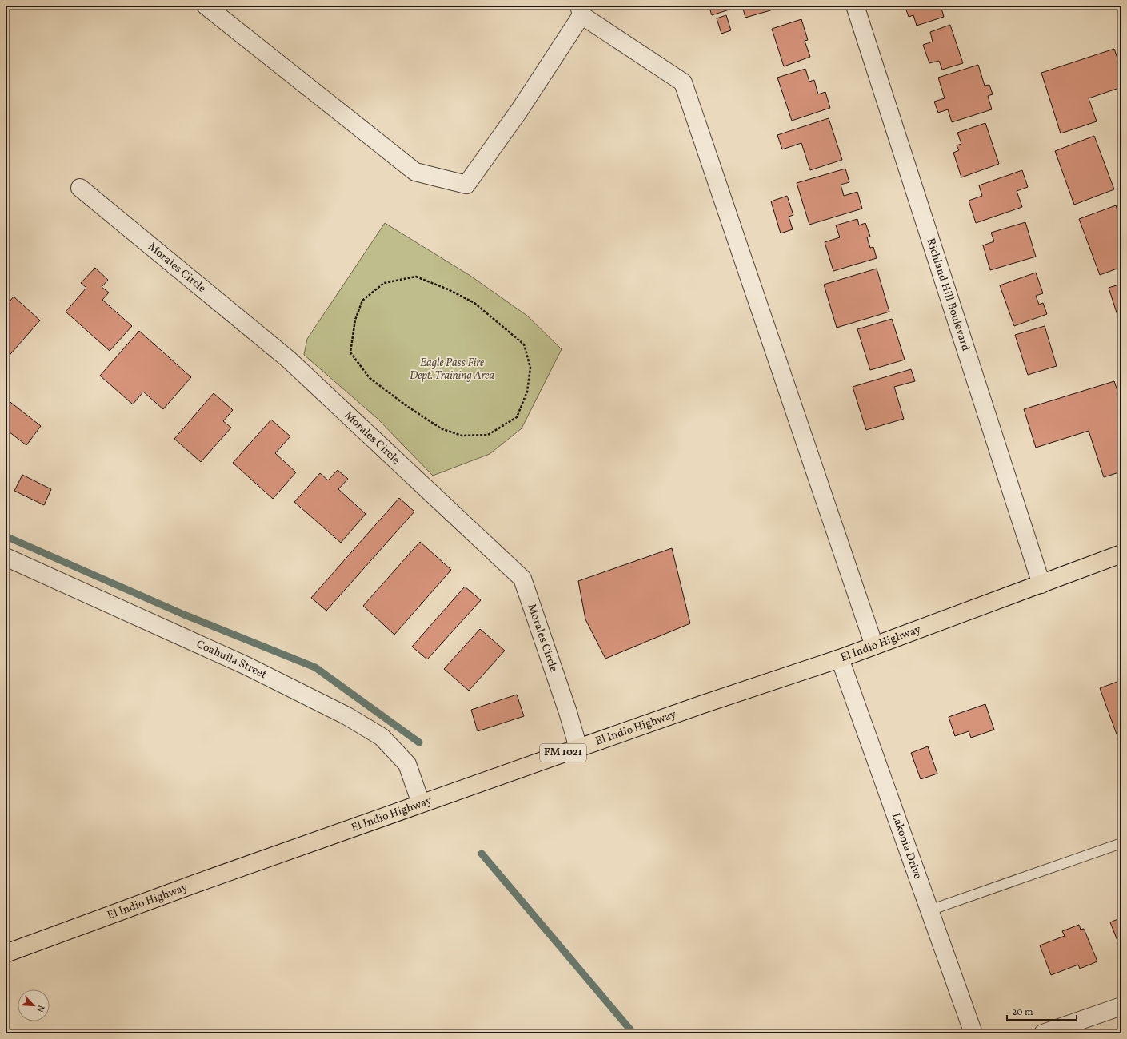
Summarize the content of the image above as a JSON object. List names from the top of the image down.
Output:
{
  "streets": {
    "main road": ["El Indio Highway", "FM 1021"],
    "street": [
      "Morales Circle",
      "Richland Hill Boulevard",
      "Coahuila Street",
      "Lakonia Drive"
    ]
  },
  "crossings": [
    ["Morales Circle", "El Indio Highway"],
    ["Richland Hill Boulevard", "El Indio Highway"],
    ["El Indio Highway", "Coahuila Street"],
    ["El Indio Highway", "Lakonia Drive"]
  ],
  "parks": ["Eagle Pass Fire Dept. Training Area"],
  "scale_bar": "20 m",
  "north": "bottom right"
}
